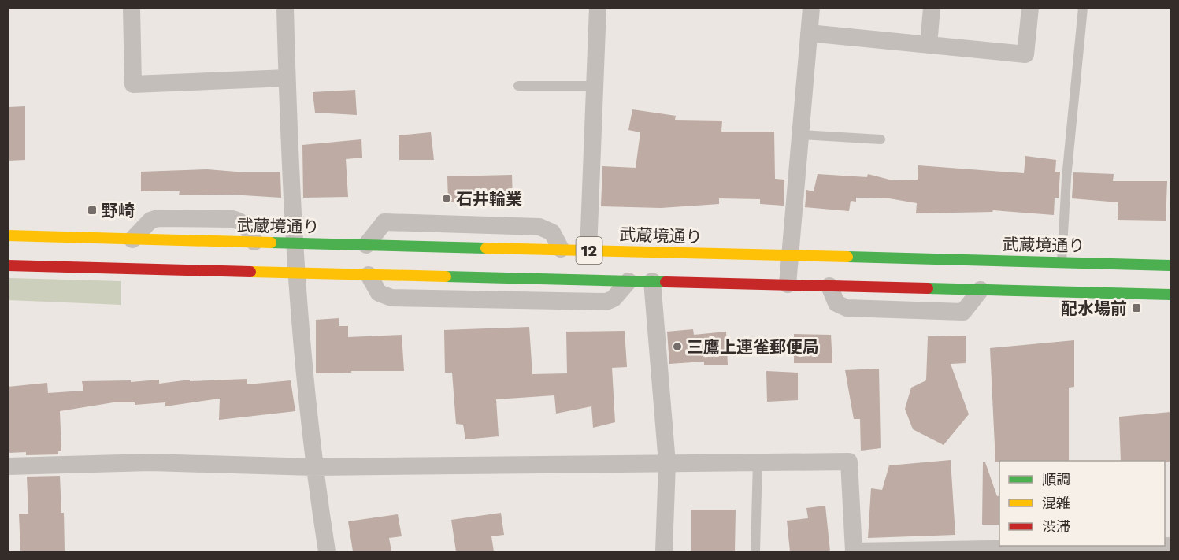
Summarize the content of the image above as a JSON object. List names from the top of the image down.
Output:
{
  "streets": {
    "main road": ["武蔵境通り", "12"]
  },
  "places": {
    "other": ["石井輪業", "三鷹上連雀郵便局"],
    "transit": ["野崎", "配水場前"]
  },
  "legend": ["順調", "混雑", "渋滞"]
}
